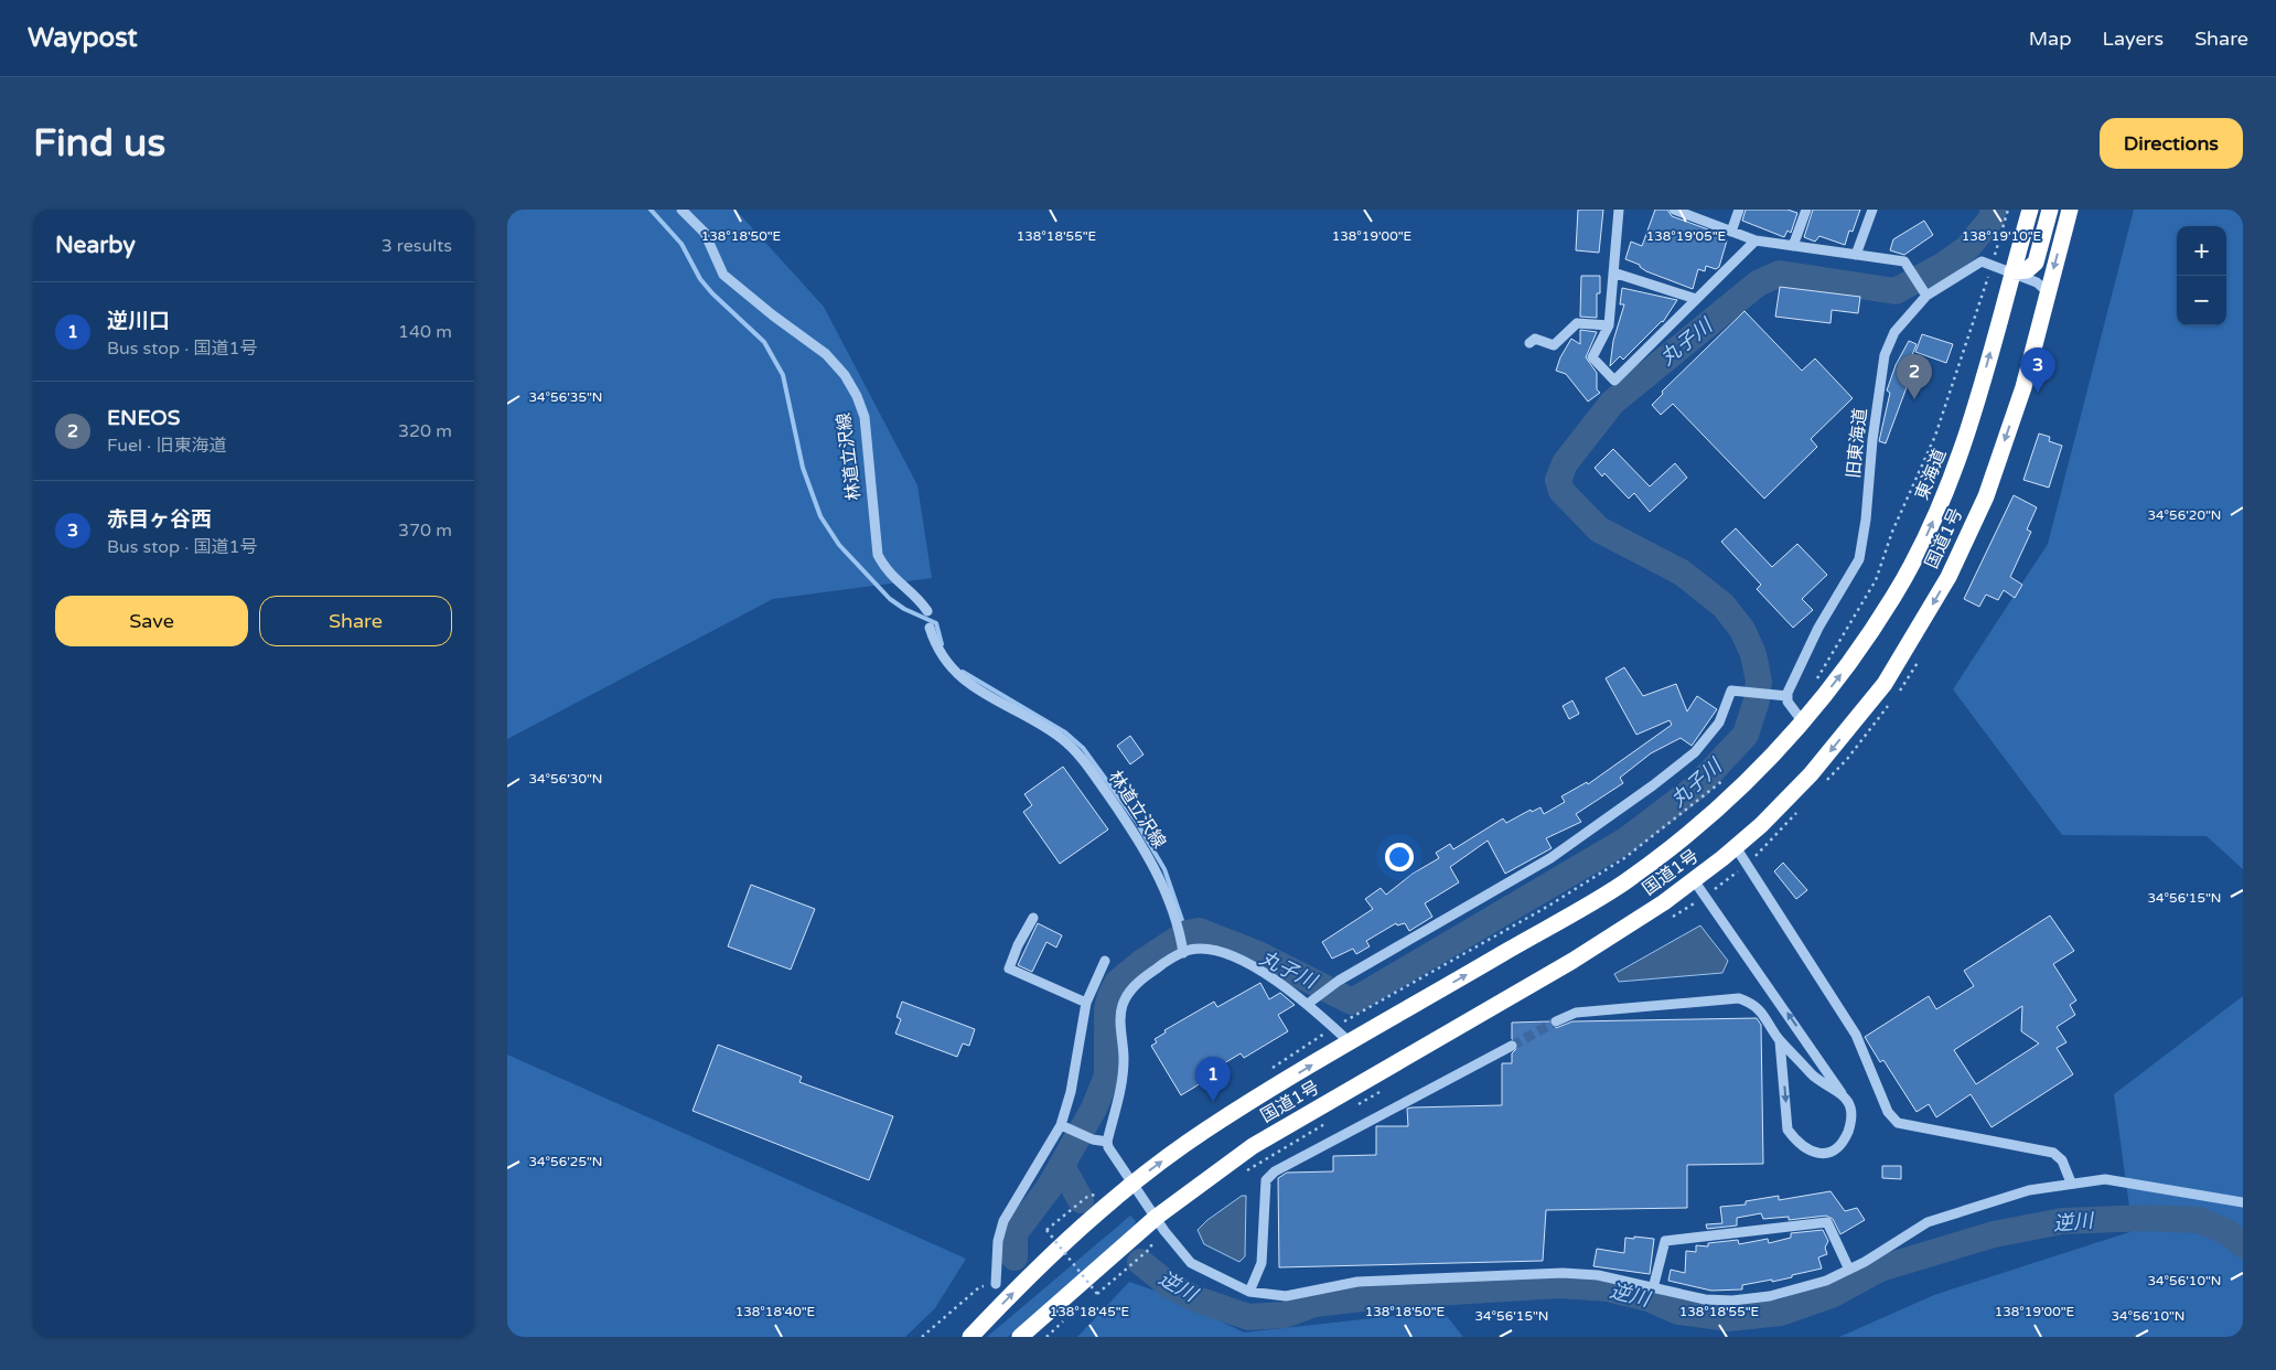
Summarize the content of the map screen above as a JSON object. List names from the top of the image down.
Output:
{
  "streets": {
    "highway": ["東海道", "国道1号"],
    "street": ["旧東海道", "林道立沢線"]
  },
  "crossings": [
    ["東海道", "国道1号"]
  ],
  "one_way": ["東海道"],
  "water": ["丸子川", "逆川"],
  "page": {
    "header": "Waypost",
    "nav": ["Map", "Layers", "Share"],
    "buttons": [
      "Directions",
      ["Save", "Share"]
    ],
    "title": "Find us",
    "heading": ["Nearby", "3 results"],
    "map_buttons": ["+", "−"],
    "list": [
      {
        "mark": "1",
        "name": "逆川口",
        "note": "Bus stop · 国道1号",
        "value": "140 m"
      },
      {
        "mark": "2",
        "name": "ENEOS",
        "note": "Fuel · 旧東海道",
        "value": "320 m"
      },
      {
        "mark": "3",
        "name": "赤目ヶ谷西",
        "note": "Bus stop · 国道1号",
        "value": "370 m"
      }
    ],
    "pins": ["3", "2", "1"]
  },
  "coordinates": [
    "138°19'00\"E",
    "138°18'50\"E",
    "138°18'55\"E",
    "138°19'05\"E",
    "138°19'10\"E",
    "34°56'35\"N",
    "34°56'20\"N",
    "34°56'30\"N",
    "34°56'15\"N",
    "34°56'25\"N",
    "34°56'10\"N",
    "138°18'40\"E",
    "138°18'45\"E"
  ]
}
